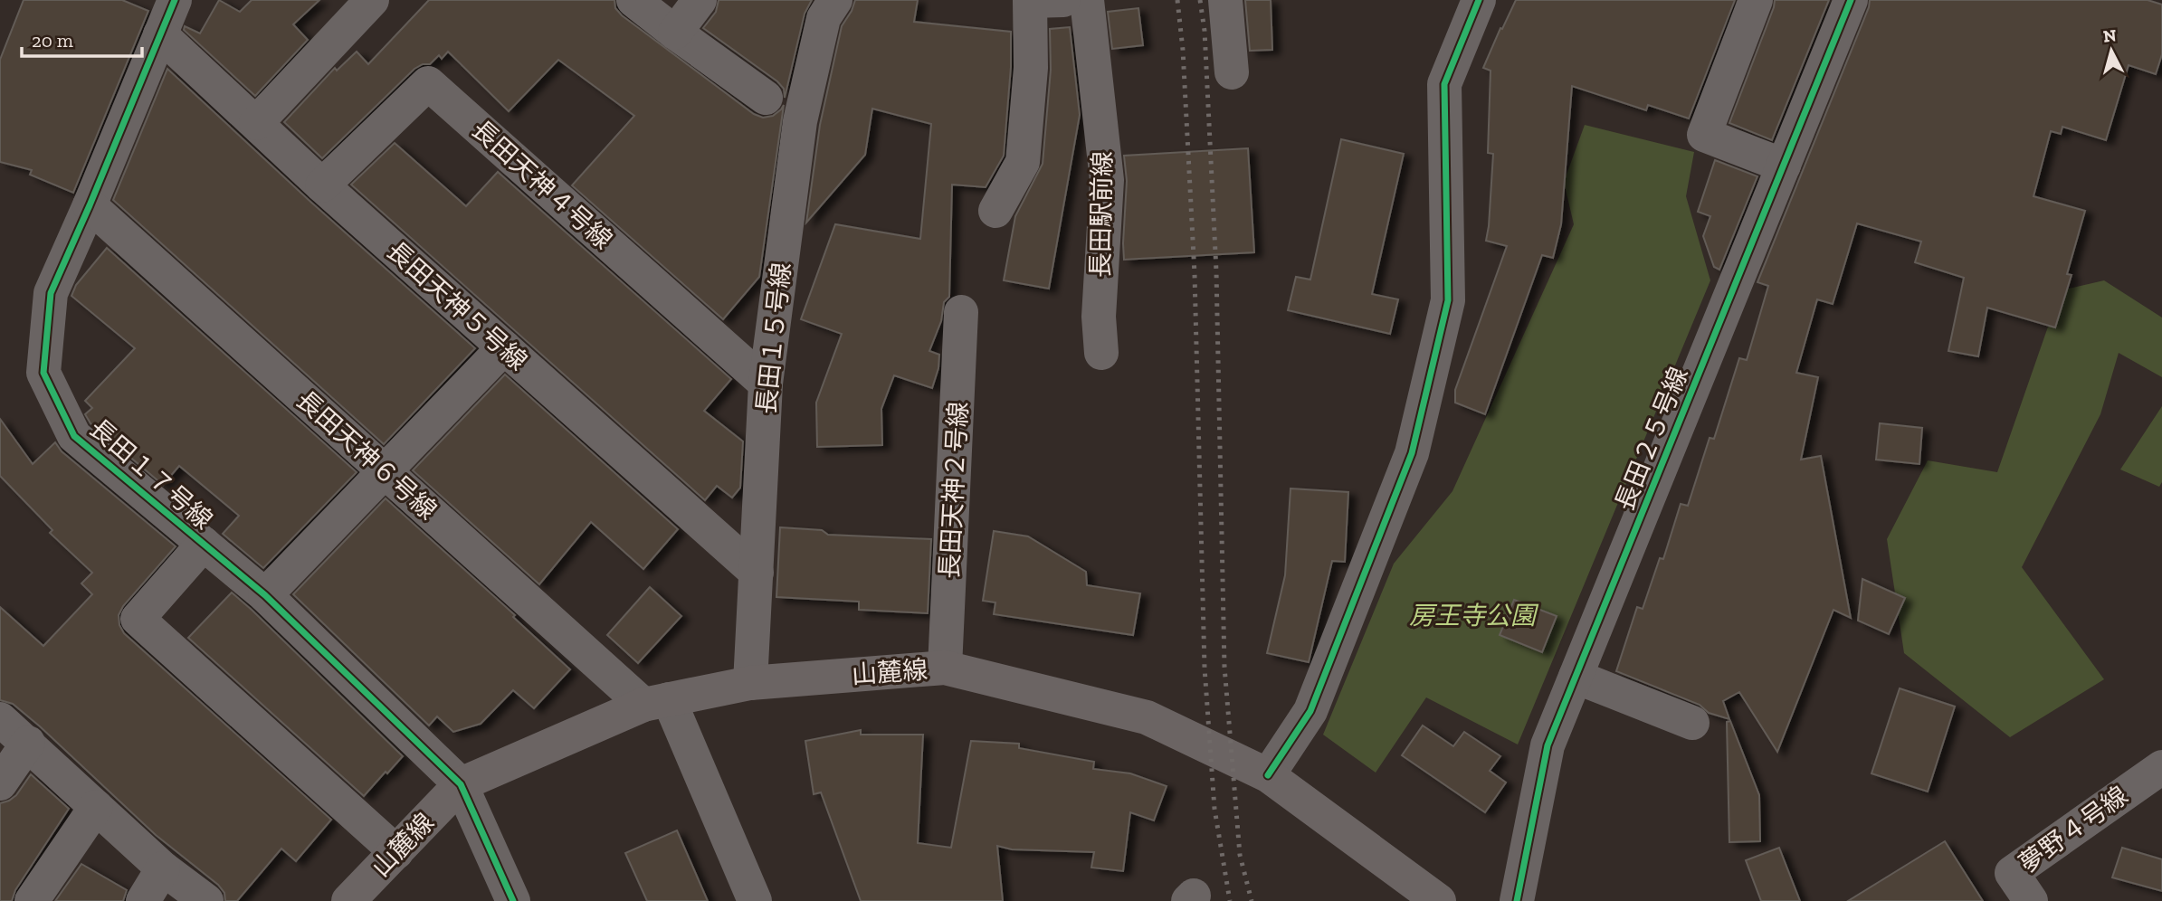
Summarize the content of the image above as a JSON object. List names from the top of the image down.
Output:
{
  "streets": {
    "main road": ["山麓線"],
    "street": [
      "長田天神４号線",
      "長田駅前線",
      "長田天神５号線",
      "長田１５号線",
      "長田２５号線",
      "長田天神６号線",
      "長田１７号線",
      "長田天神２号線",
      "夢野４号線"
    ]
  },
  "crossings": [
    ["長田天神４号線", "長田天神５号線"],
    ["長田天神４号線", "長田１５号線"],
    ["長田天神５号線", "長田１５号線"],
    ["長田天神５号線", "長田１７号線"],
    ["長田１５号線", "山麓線"],
    ["長田天神６号線", "長田１７号線"],
    ["長田天神６号線", "山麓線"],
    ["長田１７号線", "山麓線"],
    ["長田天神２号線", "山麓線"]
  ],
  "parks": ["房王寺公園"],
  "scale_bar": "20 m",
  "north": "top"
}
